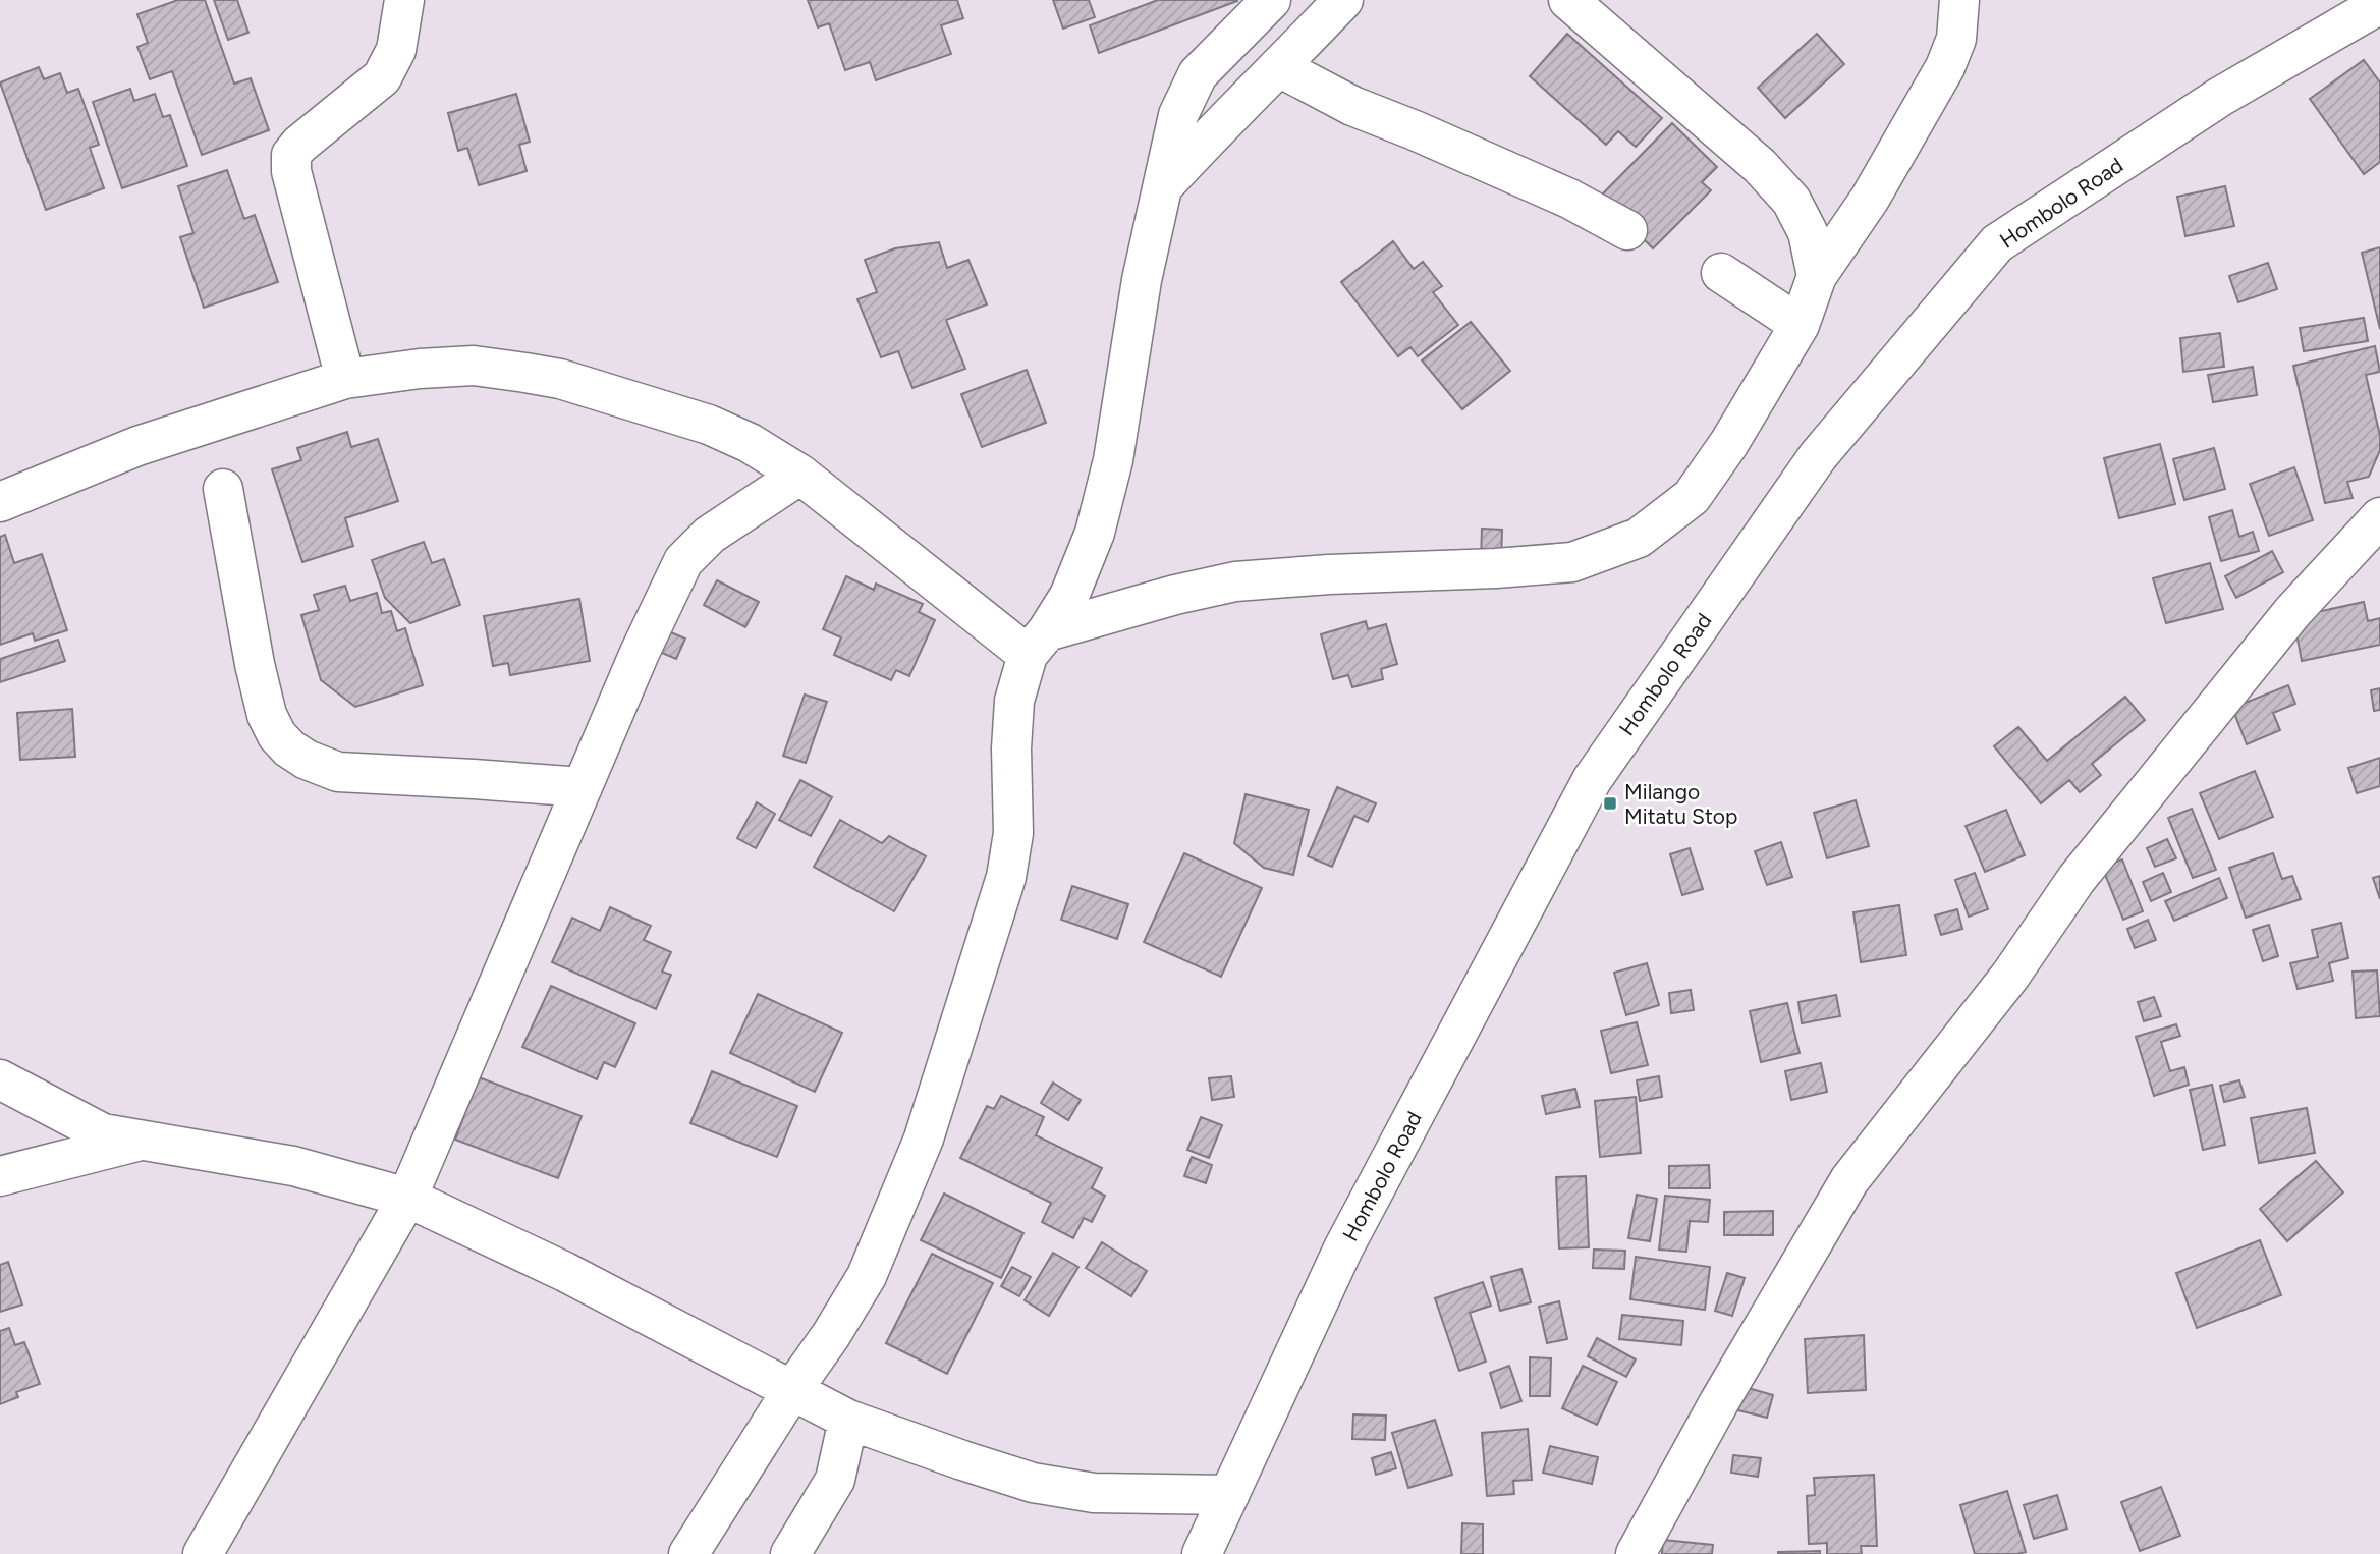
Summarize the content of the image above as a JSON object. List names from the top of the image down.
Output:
{
  "streets": {
    "street": ["Hombolo Road"]
  },
  "places": {
    "transit": ["Milango Mitatu Stop"]
  }
}
